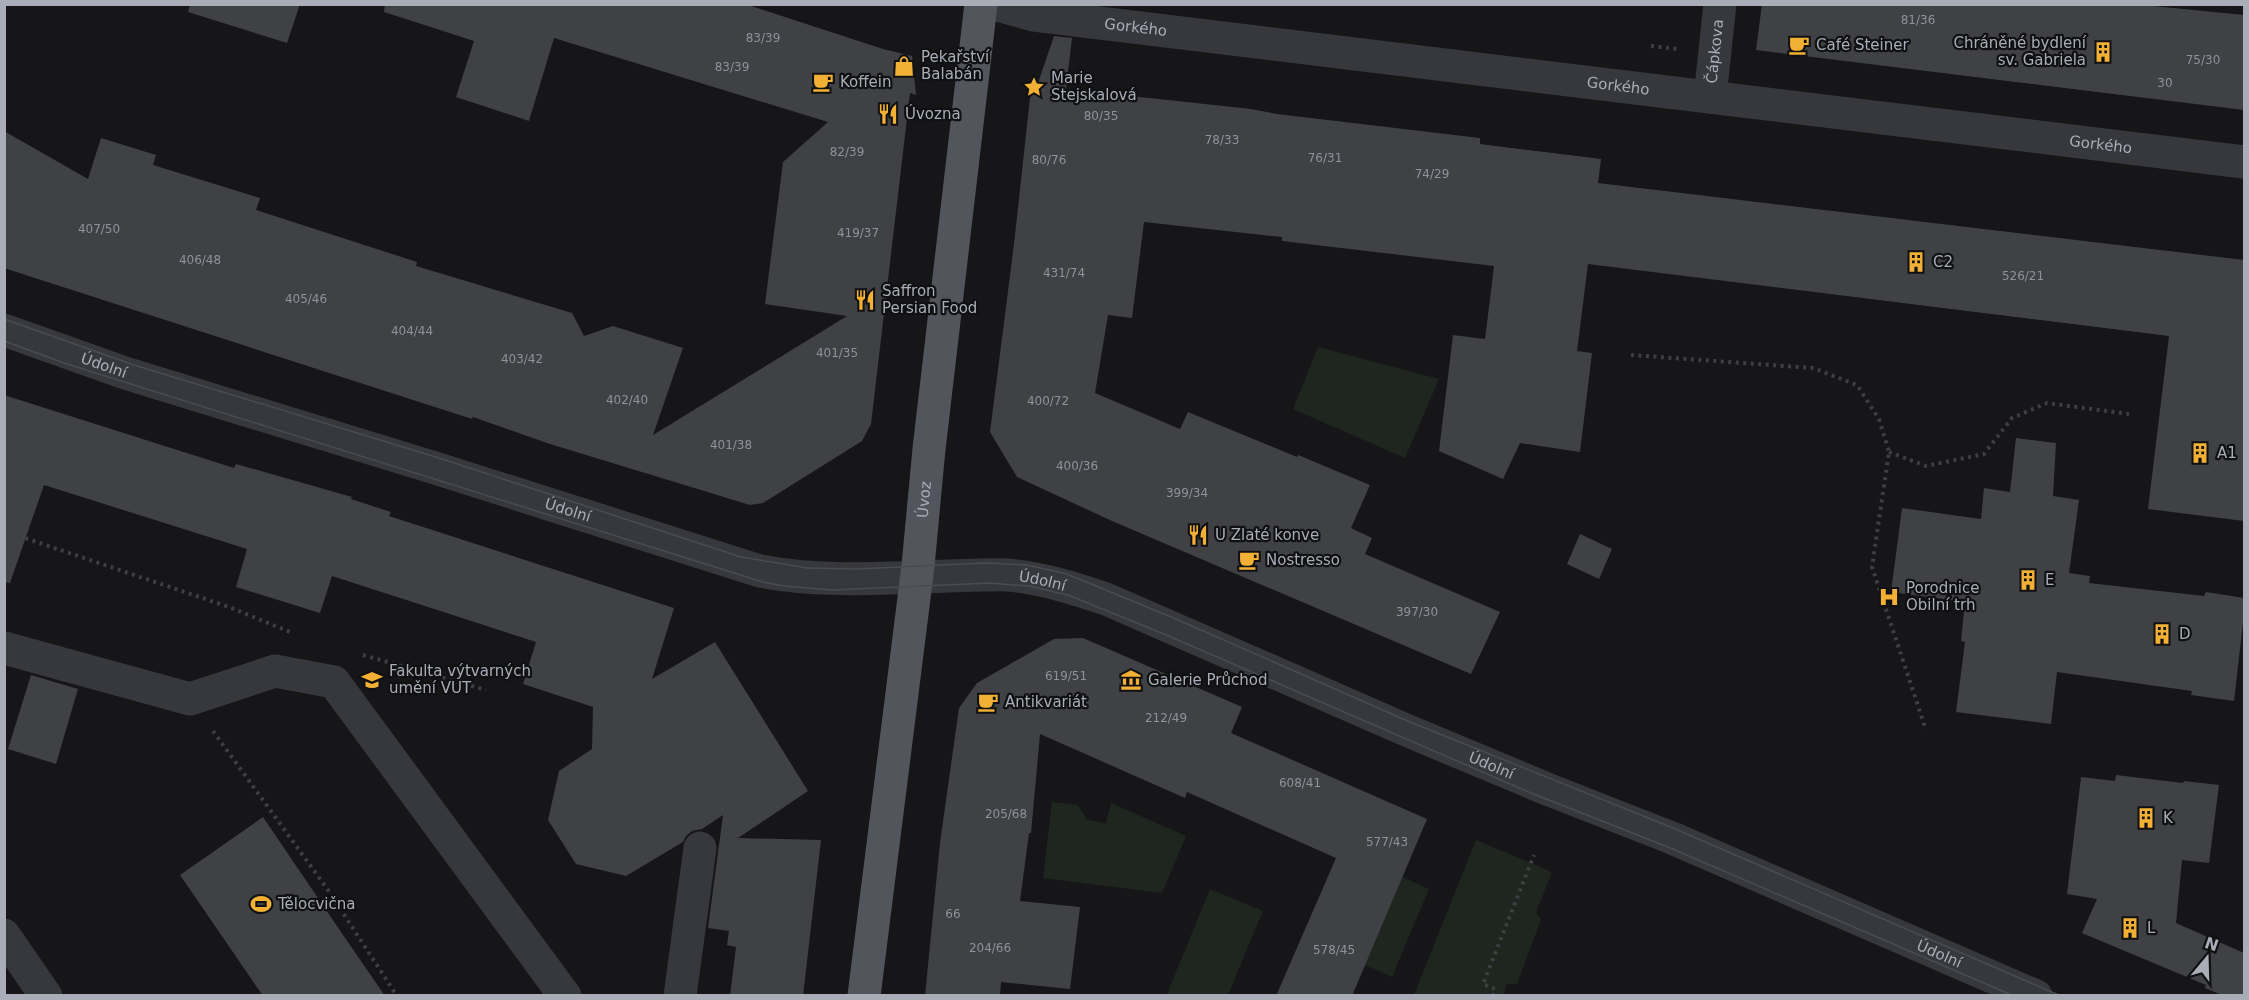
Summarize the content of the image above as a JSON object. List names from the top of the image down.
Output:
{
  "streets": {
    "main road": ["Úvoz"],
    "street": ["Gorkého", "Čápkova", "Údolní"]
  },
  "crossings": [
    ["Gorkého", "Čápkova"],
    ["Údolní", "Úvoz"]
  ],
  "places": {
    "cafe": [
      "Café Steiner",
      "Koffein",
      "Nostresso",
      "Antikvariát"
    ],
    "building": [
      "Chráněné bydlení sv. Gabriela",
      "C2",
      "A1",
      "E",
      "D",
      "K",
      "L"
    ],
    "shop": ["Pekařství Balabán"],
    "place": ["Marie Stejskalová"],
    "restaurant": ["Úvozna", "Saffron Persian Food", "U Zlaté konve"],
    "hospital": ["Porodnice Obilní trh"],
    "school or university": ["Fakulta výtvarných umění VUT"],
    "museum": ["Galerie Průchod"],
    "sports": ["Tělocvična"]
  },
  "house_numbers": [
    "81/36",
    "83/39",
    "75/30",
    "83/39",
    "30",
    "80/35",
    "78/33",
    "82/39",
    "76/31",
    "80/76",
    "74/29",
    "407/50",
    "419/37",
    "406/48",
    "431/74",
    "526/21",
    "405/46",
    "404/44",
    "401/35",
    "403/42",
    "402/40",
    "400/72",
    "401/38",
    "400/36",
    "399/34",
    "397/30",
    "619/51",
    "212/49",
    "608/41",
    "205/68",
    "577/43",
    "66",
    "204/66",
    "578/45"
  ],
  "north": "top"
}
